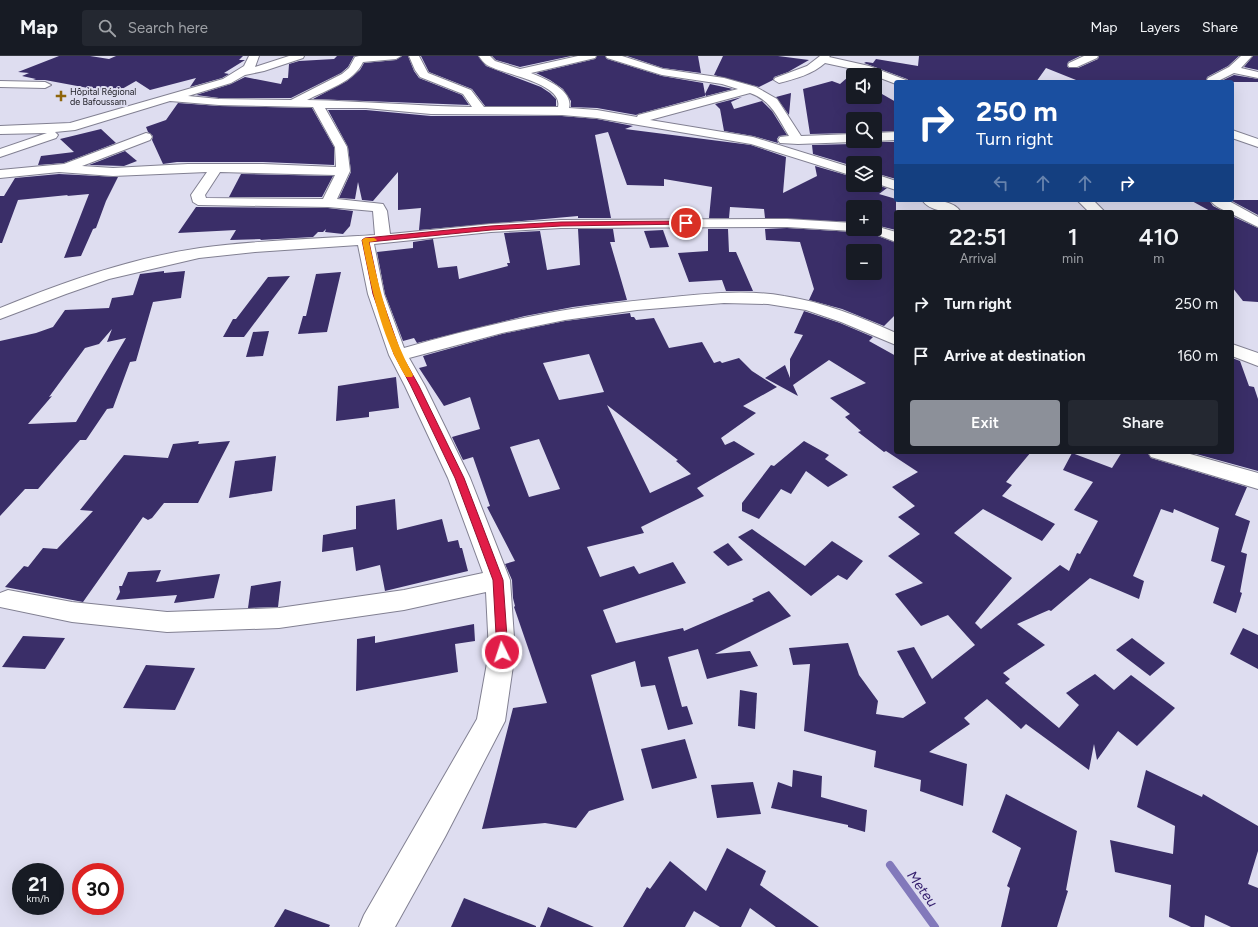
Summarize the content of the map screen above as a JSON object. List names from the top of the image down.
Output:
{
  "water": ["Meteu"],
  "places": {
    "health": ["Hôpital Régional de Bafoussam"]
  },
  "page": {
    "header": "Map",
    "search": "Search here",
    "nav": ["Map", "Layers", "Share"],
    "map_buttons": ["+", "−"],
    "turn": ["250 m", "Turn right"],
    "eta": [
      "22:51",
      "Arrival",
      "1",
      "min",
      "410",
      "m"
    ],
    "list": [
      {
        "name": "Turn right",
        "value": "250 m"
      },
      {
        "name": "Arrive at destination",
        "value": "160 m"
      }
    ],
    "buttons": ["Exit", "Share"],
    "speed": "21 km/h",
    "limit": "30"
  }
}
